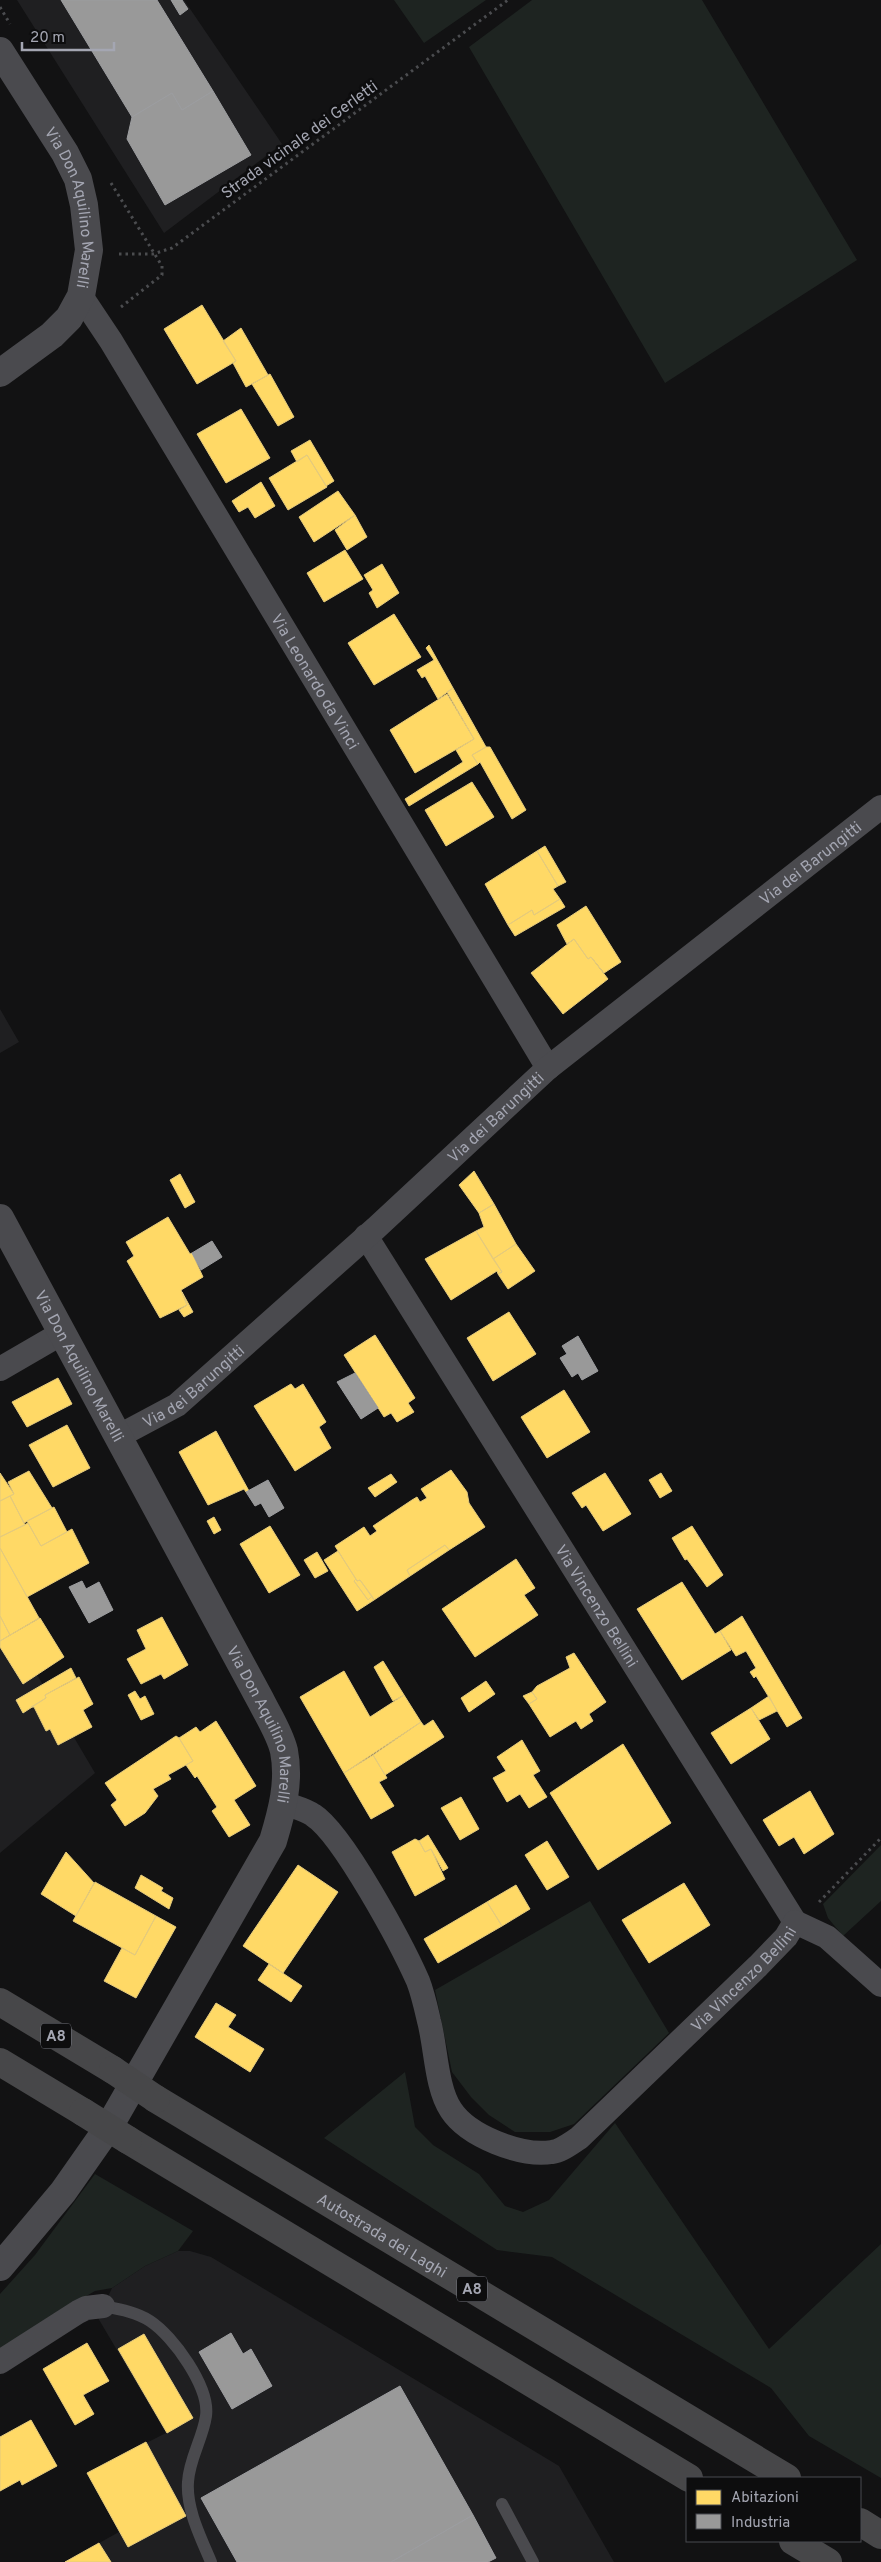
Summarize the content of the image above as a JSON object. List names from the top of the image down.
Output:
{
  "streets": {
    "highway": ["A8", "Autostrada dei Laghi"],
    "street": [
      "Via Don Aquilino Marelli",
      "Via Leonardo da Vinci",
      "Via dei Barungitti",
      "Via Vincenzo Bellini"
    ],
    "path": ["Strada vicinale dei Gerletti"]
  },
  "crossings": [
    ["Strada vicinale dei Gerletti", "Via Don Aquilino Marelli"],
    ["Via Don Aquilino Marelli", "Via Leonardo da Vinci"],
    ["Via Don Aquilino Marelli", "Via dei Barungitti"],
    ["Via Don Aquilino Marelli", "Via Vincenzo Bellini"],
    ["Via Leonardo da Vinci", "Via dei Barungitti"],
    ["Via dei Barungitti", "Via Vincenzo Bellini"]
  ],
  "legend": ["Abitazioni", "Industria"],
  "scale_bar": "20 m"
}
